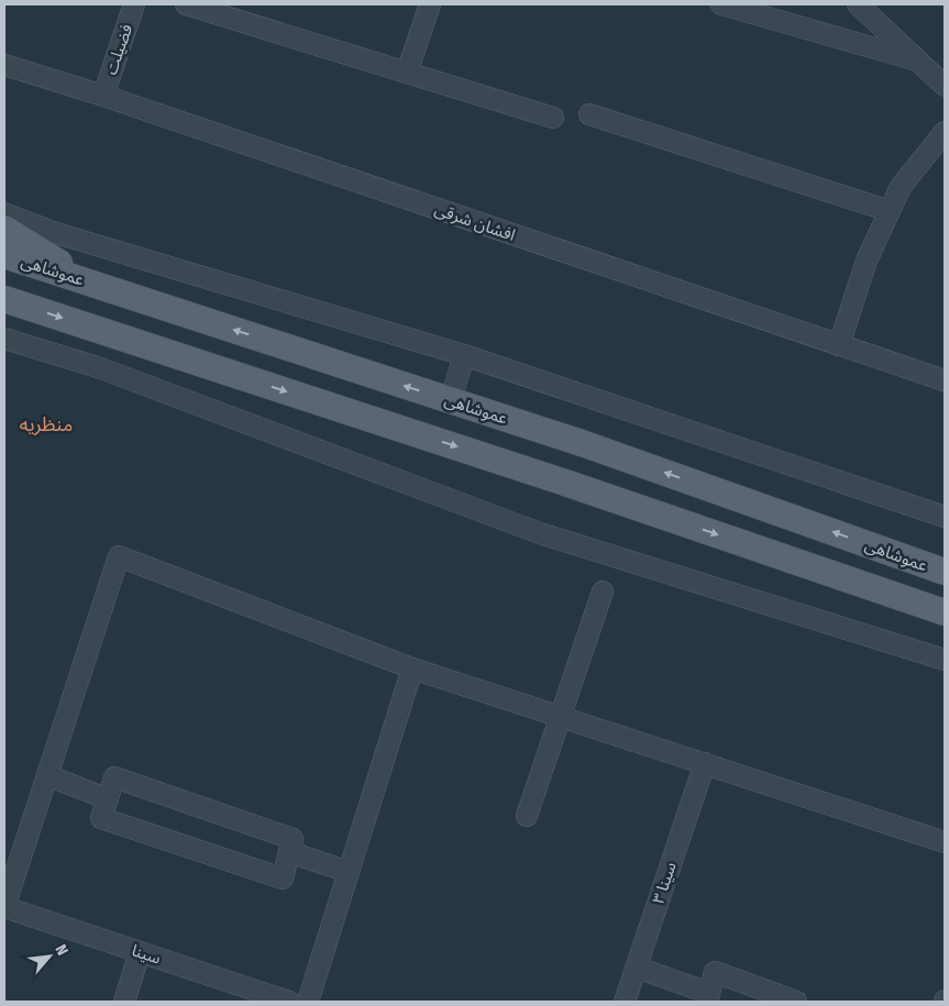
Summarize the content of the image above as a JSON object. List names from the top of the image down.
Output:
{
  "streets": {
    "main road": ["عموشاهی"],
    "street": [
      "فضیلت",
      "افشان شرقی",
      "سینا ۳",
      "سینا"
    ]
  },
  "crossings": [
    ["فضیلت", "افشان شرقی"]
  ],
  "districts": ["منظریه"],
  "north": "top right"
}
